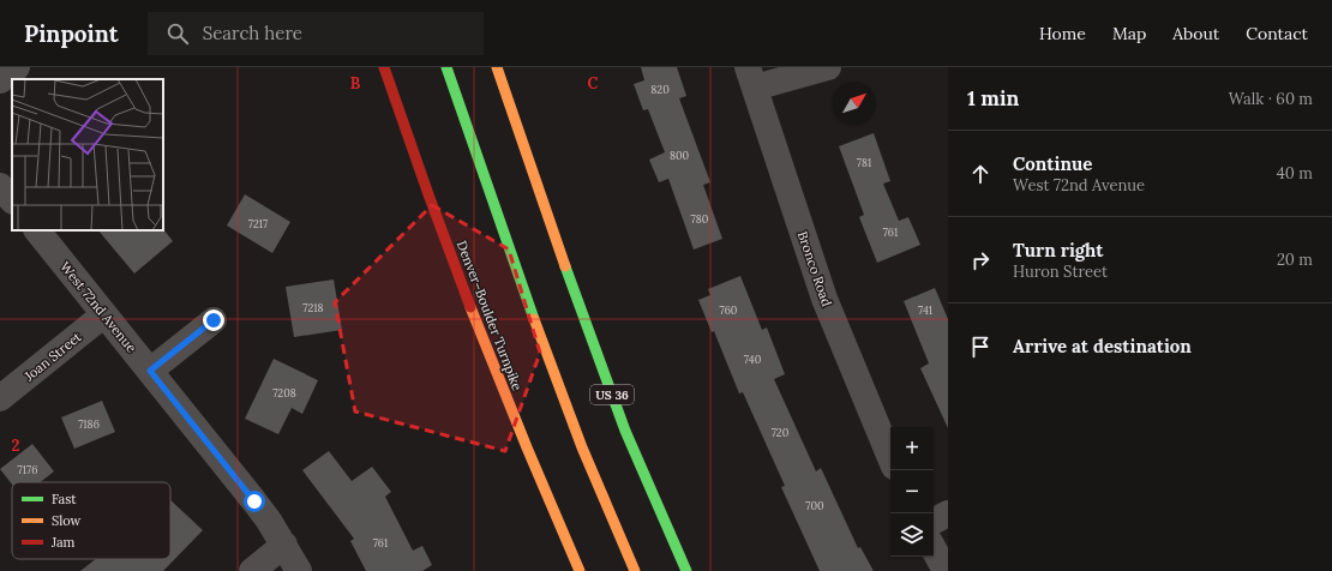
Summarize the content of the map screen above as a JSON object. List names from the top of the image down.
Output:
{
  "streets": {
    "highway": ["Denver–Boulder Turnpike", "US 36"],
    "street": ["Bronco Road", "West 72nd Avenue", "Joan Street"]
  },
  "crossings": [
    ["West 72nd Avenue", "Joan Street"]
  ],
  "house_numbers": [
    "820",
    "800",
    "781",
    "780",
    "7217",
    "761",
    "7218",
    "760",
    "741",
    "740",
    "7208",
    "7186",
    "720",
    "7176",
    "700",
    "761"
  ],
  "legend": ["Fast", "Slow", "Jam"],
  "north": "top right",
  "page": {
    "header": "Pinpoint",
    "search": "Search here",
    "nav": [
      "Home",
      "Map",
      "About",
      "Contact"
    ],
    "heading": ["1 min", "Walk · 60 m"],
    "list": [
      ["Continue", "West 72nd Avenue", "40 m"],
      ["Turn right", "Huron Street", "20 m"],
      "Arrive at destination"
    ],
    "map_buttons": ["+", "−"]
  },
  "grid": {
    "columns": ["B", "C"],
    "rows": ["2"]
  }
}
